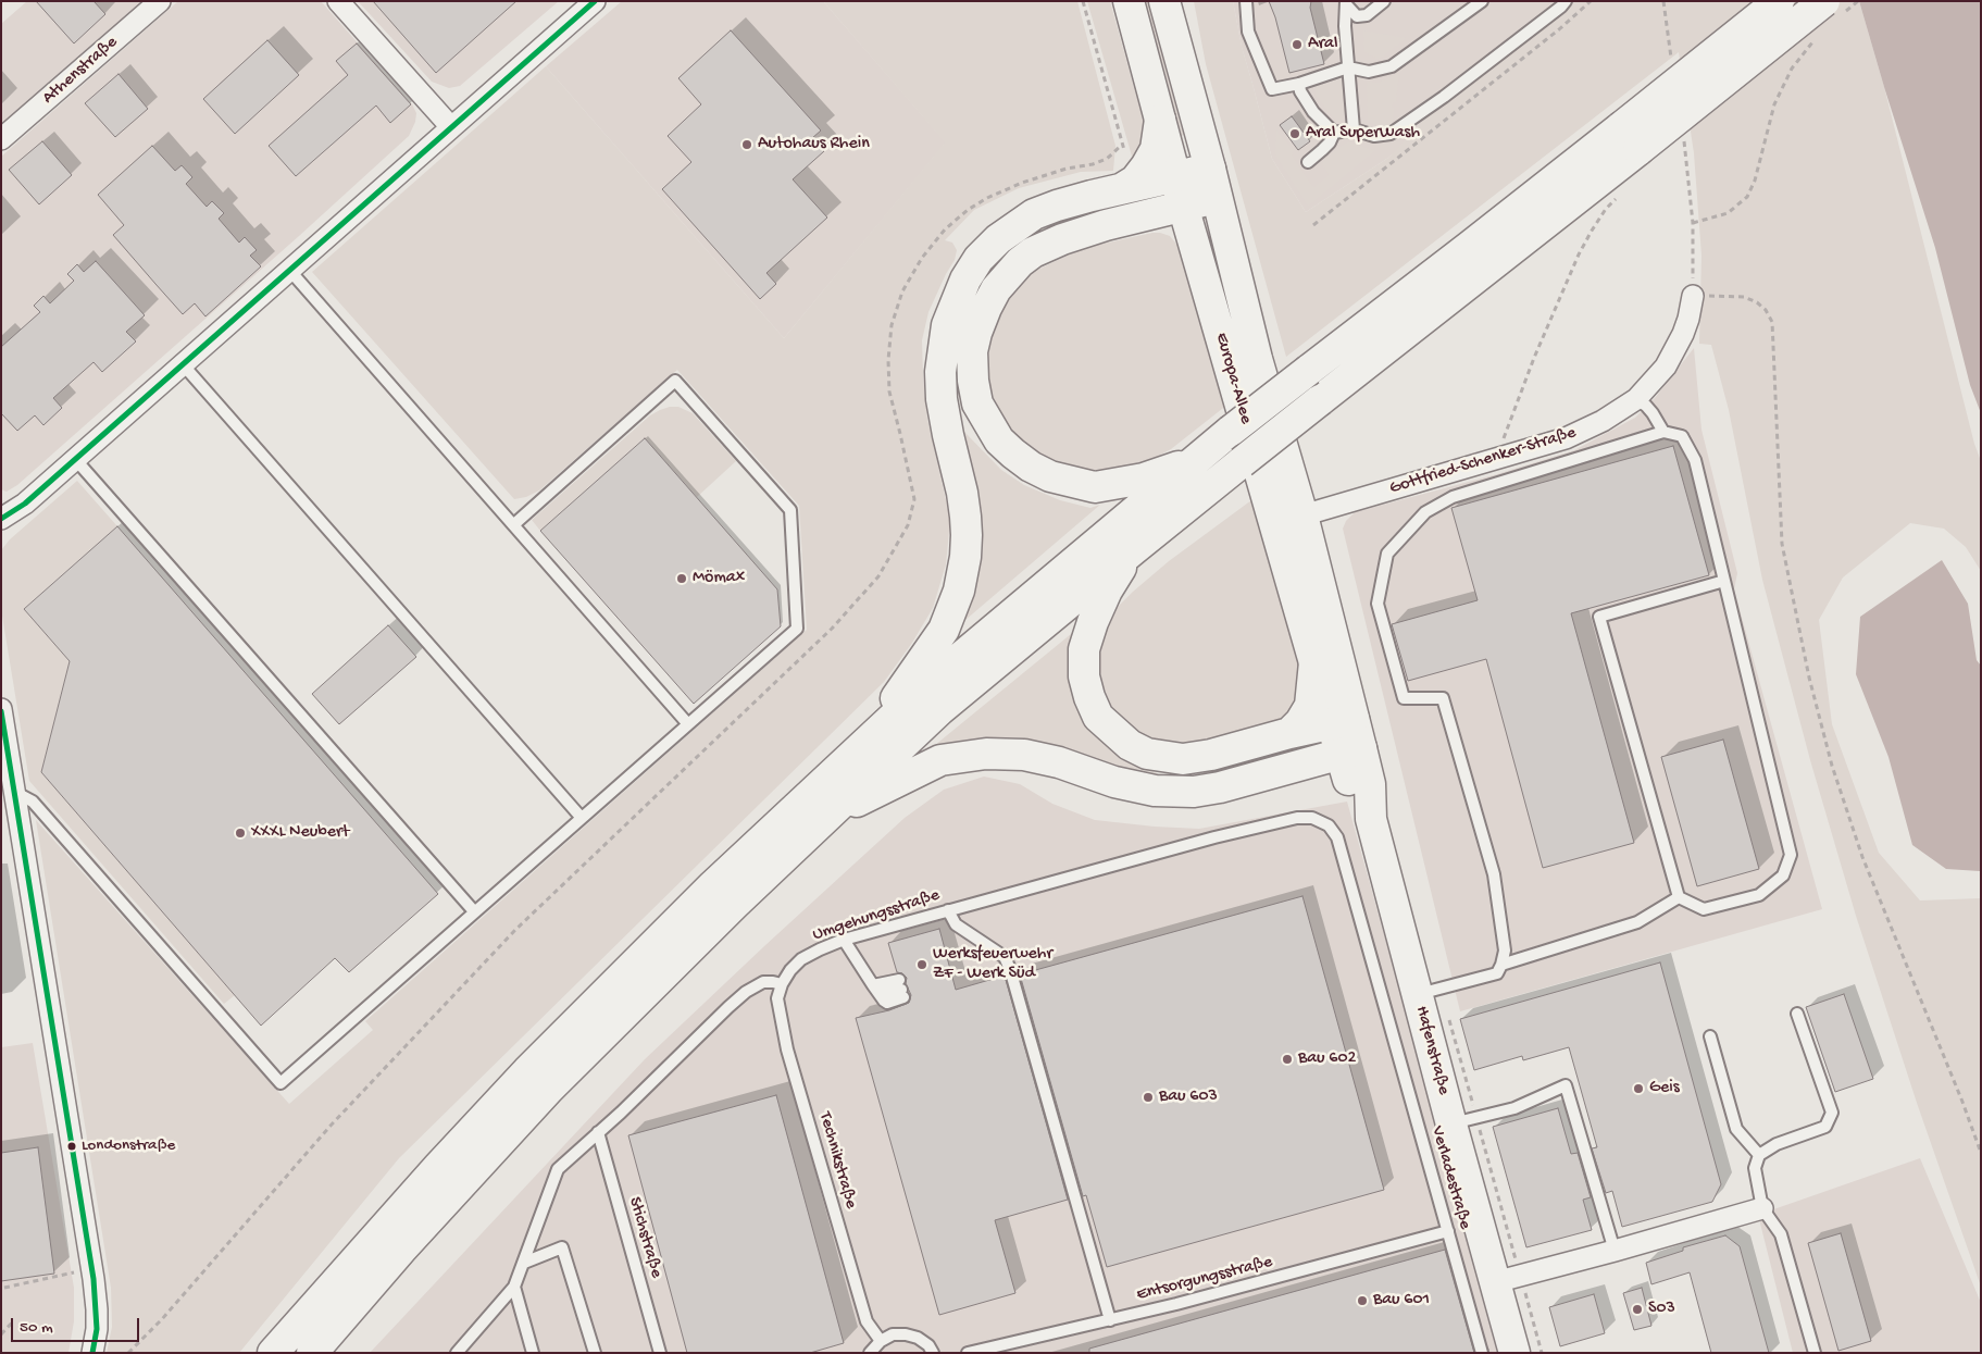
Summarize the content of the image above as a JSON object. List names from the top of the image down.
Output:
{
  "streets": {
    "main road": ["Europa-Allee", "Hafenstraße"],
    "street": ["Athenstraße", "Gottfried-Schenker-Straße"],
    "lane": [
      "Umgehungsstraße",
      "Technikstraße",
      "Verladestraße",
      "Stichstraße",
      "Entsorgungsstraße"
    ]
  },
  "crossings": [
    ["Europa-Allee", "Gottfried-Schenker-Straße"],
    ["Europa-Allee", "Hafenstraße"],
    ["Umgehungsstraße", "Technikstraße"],
    ["Umgehungsstraße", "Verladestraße"],
    ["Verladestraße", "Entsorgungsstraße"]
  ],
  "places": [
    "Aral",
    "Aral SuperWash",
    "Autohaus Rhein",
    "Mömax",
    "XXXL Neubert",
    "Werksfeuerwehr ZF - Werk Süd",
    "Bau 602",
    "Geis",
    "Bau 603",
    "Londonstraße",
    "Bau 601",
    "S03"
  ],
  "scale_bar": "50 m"
}
